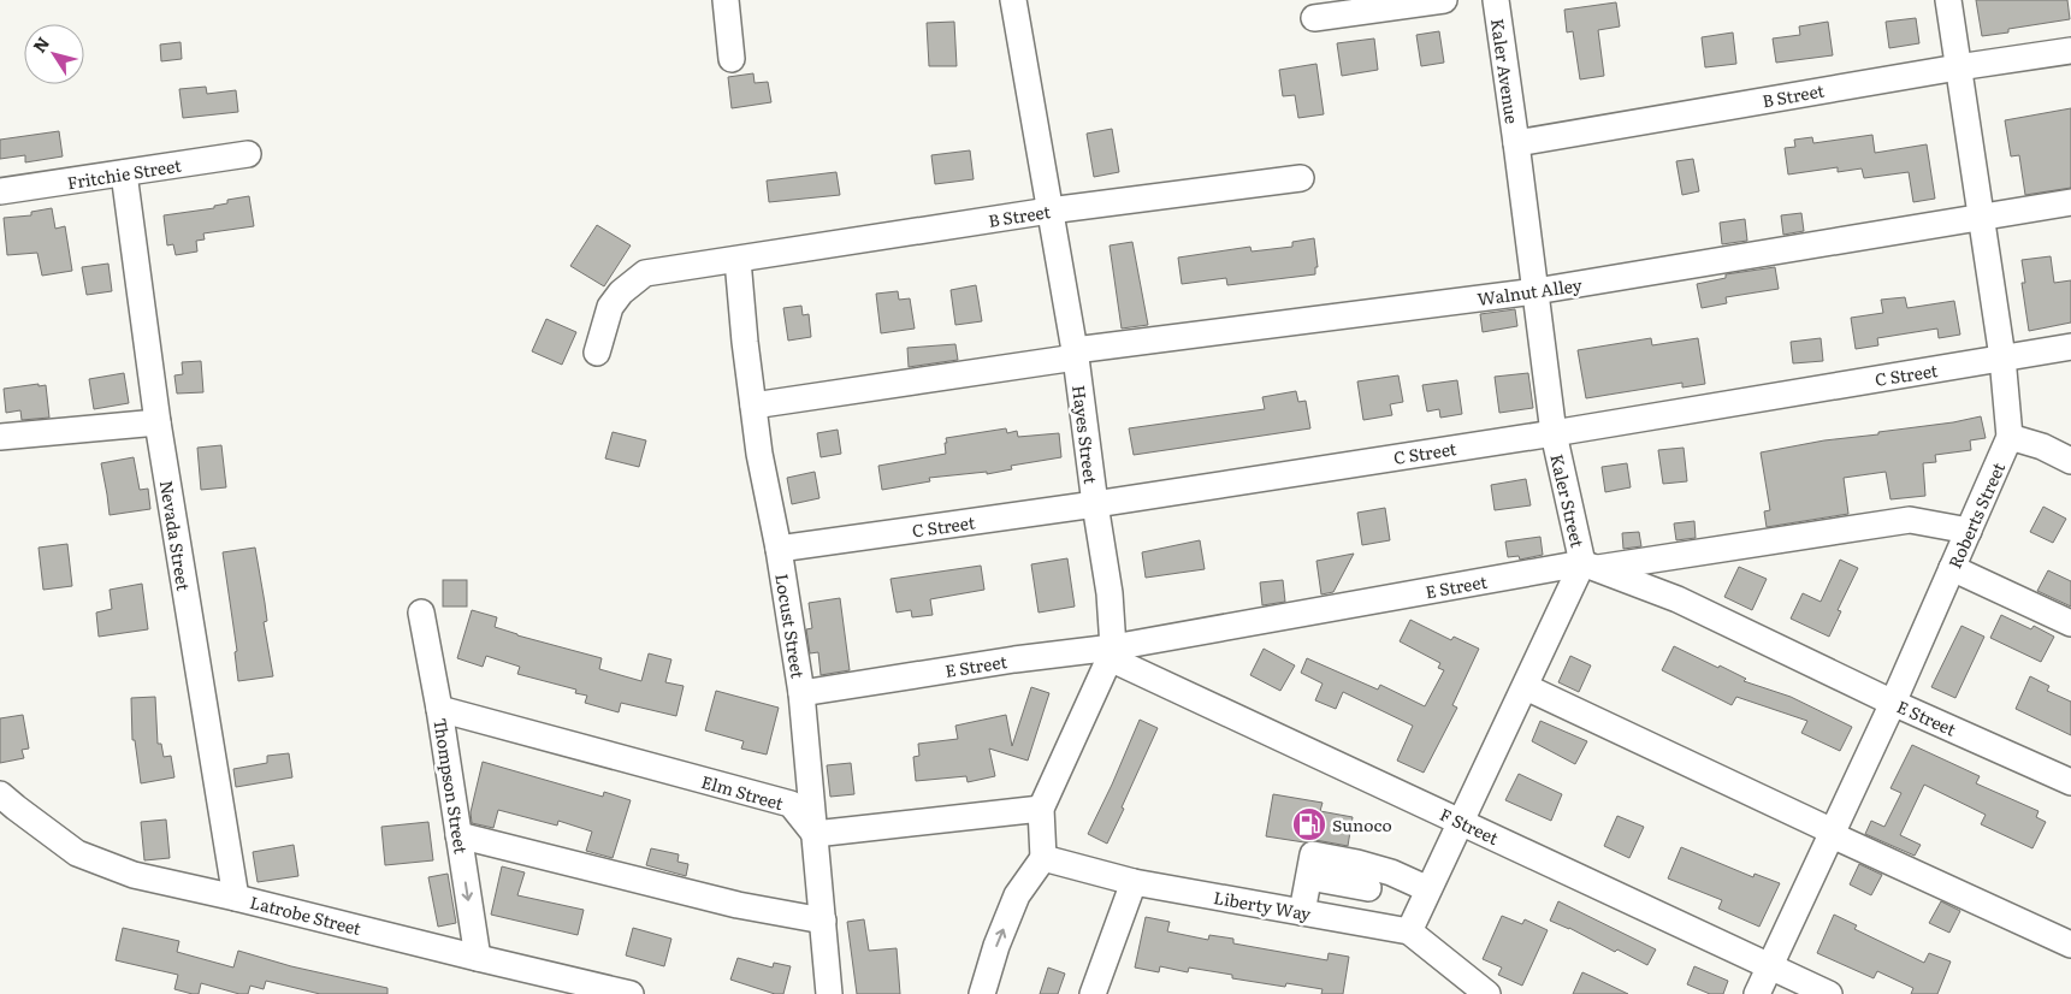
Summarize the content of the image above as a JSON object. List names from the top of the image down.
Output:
{
  "streets": {
    "street": [
      "Kaler Avenue",
      "B Street",
      "Fritchie Street",
      "Walnut Alley",
      "C Street",
      "Hayes Street",
      "Kaler Street",
      "Roberts Street",
      "Nevada Street",
      "E Street",
      "Locust Street",
      "Thompson Street",
      "Elm Street",
      "F Street",
      "Liberty Way",
      "Latrobe Street"
    ]
  },
  "crossings": [
    ["Kaler Avenue", "B Street"],
    ["Kaler Avenue", "Kaler Street"],
    ["B Street", "Hayes Street"],
    ["B Street", "Kaler Street"],
    ["B Street", "Roberts Street"],
    ["B Street", "Locust Street"],
    ["Fritchie Street", "Nevada Street"],
    ["Walnut Alley", "Hayes Street"],
    ["Walnut Alley", "Kaler Street"],
    ["Walnut Alley", "Roberts Street"],
    ["Walnut Alley", "Locust Street"],
    ["C Street", "Hayes Street"],
    ["C Street", "Kaler Street"],
    ["C Street", "Roberts Street"],
    ["C Street", "Locust Street"],
    ["Hayes Street", "E Street"],
    ["Hayes Street", "F Street"],
    ["Kaler Street", "E Street"],
    ["Kaler Street", "F Street"],
    ["Kaler Street", "Liberty Way"],
    ["Roberts Street", "E Street"],
    ["Roberts Street", "F Street"],
    ["Nevada Street", "Latrobe Street"],
    ["E Street", "Locust Street"],
    ["E Street", "F Street"],
    ["Locust Street", "Elm Street"],
    ["Thompson Street", "Elm Street"],
    ["Thompson Street", "Latrobe Street"]
  ],
  "one_way": ["Thompson Street"],
  "places": {
    "fuel station": ["Sunoco"]
  },
  "north": "top left"
}
